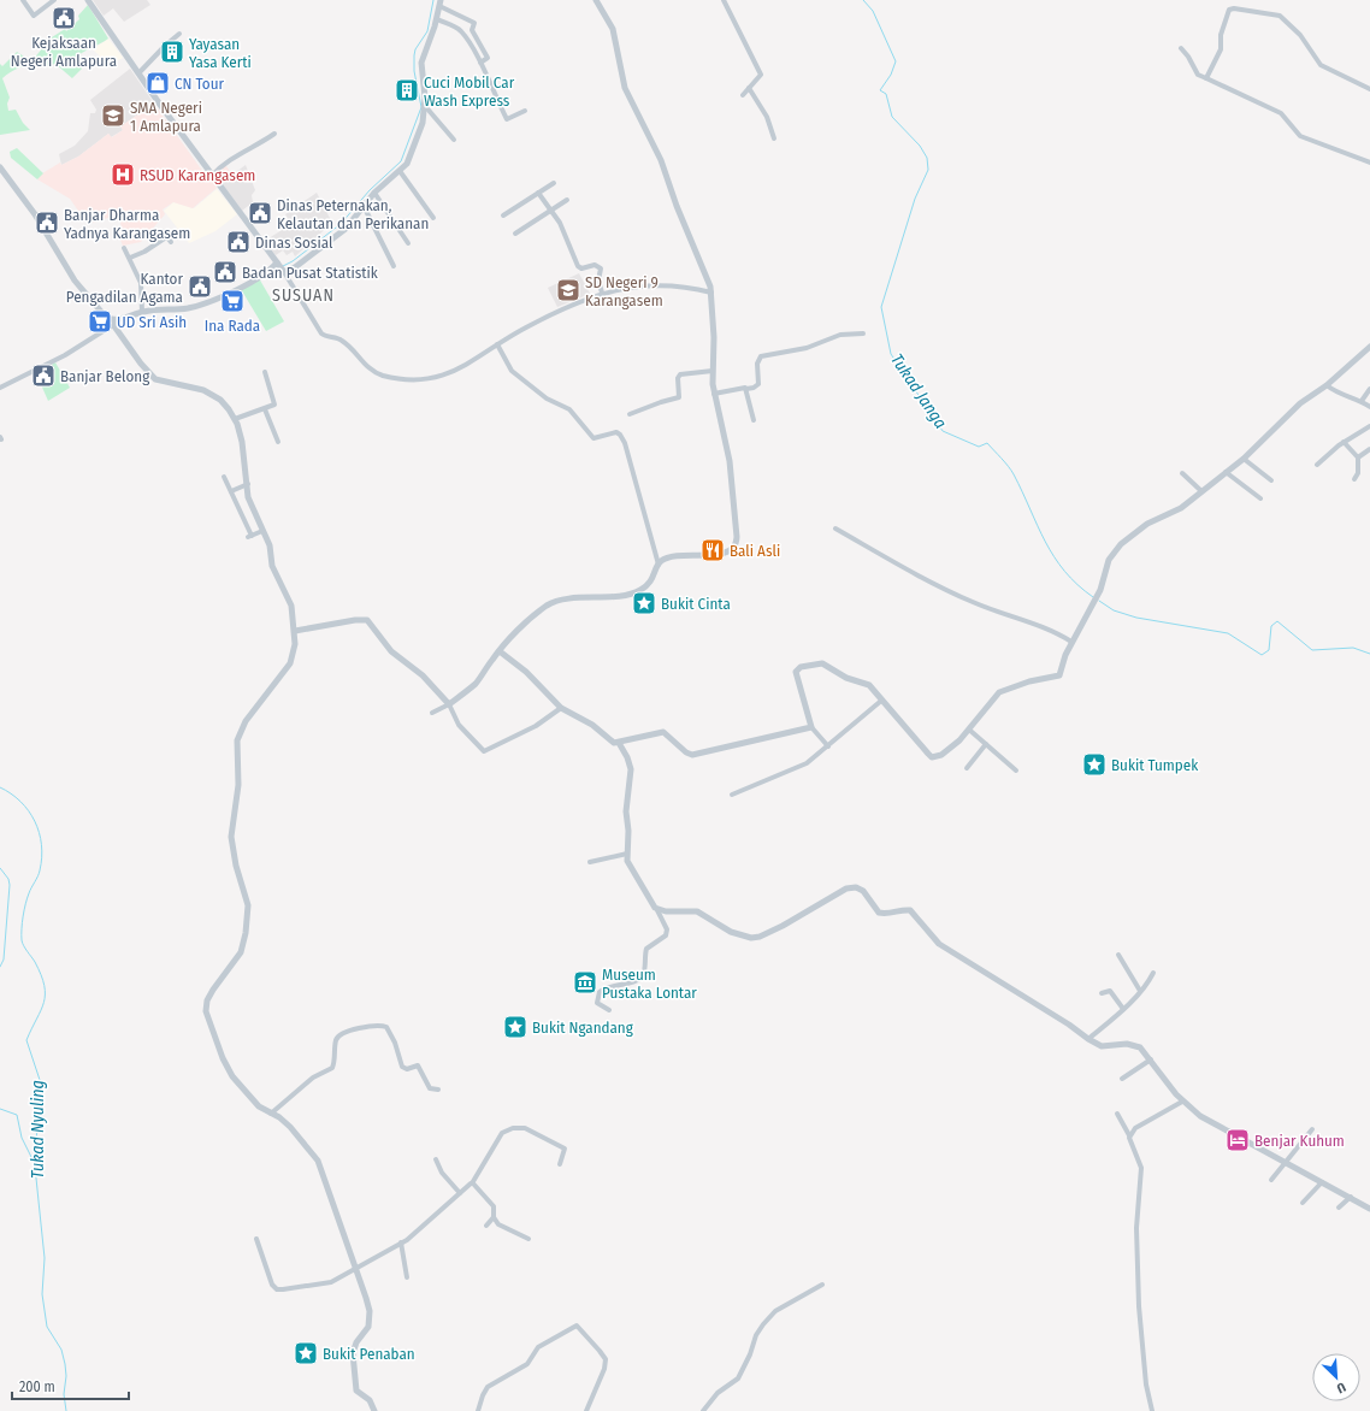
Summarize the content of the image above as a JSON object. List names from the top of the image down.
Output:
{
  "districts": ["SUSUAN"],
  "water": ["Tukad Janga", "Tukad Nyuling"],
  "places": {
    "public building": [
      "Kejaksaan Negeri Amlapura",
      "Dinas Peternakan, Kelautan dan Perikanan",
      "Banjar Dharma Yadnya Karangasem",
      "Dinas Sosial",
      "Badan Pusat Statistik",
      "Kantor Pengadilan Agama",
      "Banjar Belong"
    ],
    "building": ["Yayasan Yasa Kerti", "Cuci Mobil Car Wash Express"],
    "shop": ["CN Tour"],
    "school or university": ["SMA Negeri 1 Amlapura", "SD Negeri 9 Karangasem"],
    "hospital": ["RSUD Karangasem"],
    "supermarket": ["Ina Rada", "UD Sri Asih"],
    "restaurant": ["Bali Asli"],
    "place": [
      "Bukit Cinta",
      "Bukit Tumpek",
      "Bukit Ngandang",
      "Bukit Penaban"
    ],
    "museum": ["Museum Pustaka Lontar"],
    "hotel": ["Benjar Kuhum"]
  },
  "scale_bar": "200 m",
  "north": "bottom right"
}
